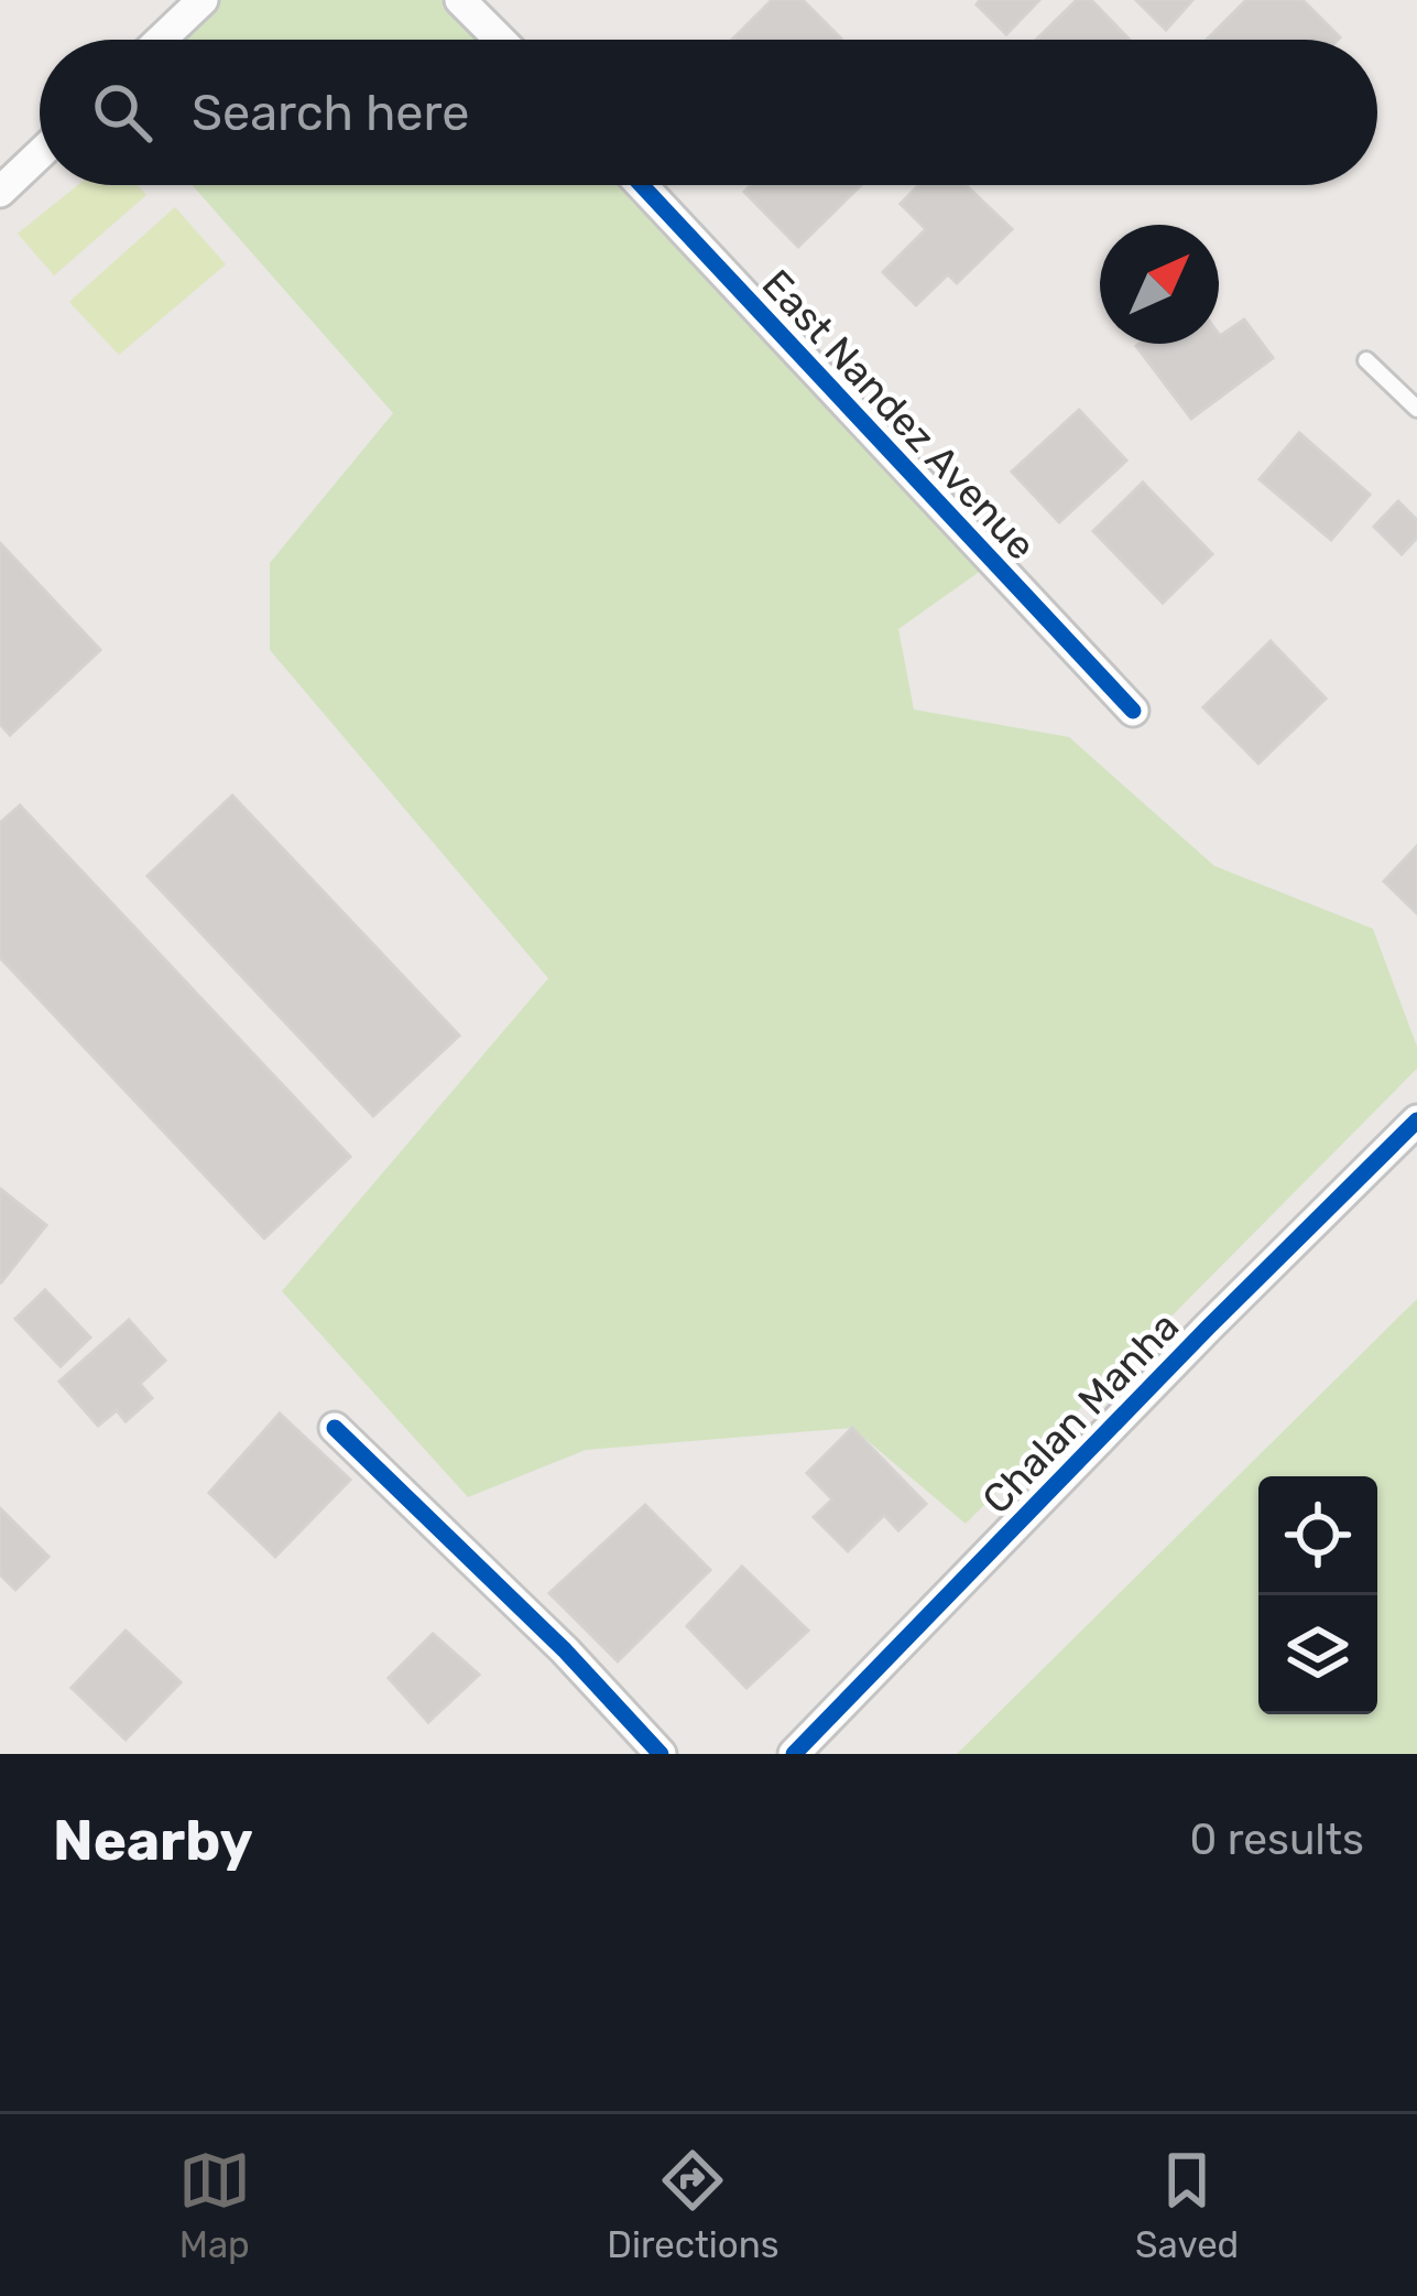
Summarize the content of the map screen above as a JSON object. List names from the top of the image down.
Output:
{
  "streets": {
    "street": ["East Nandez Avenue", "Chalan Manha"]
  },
  "north": "top right",
  "page": {
    "search": "Search here",
    "heading": ["Nearby", "0 results"],
    "nav": ["Map", "Directions", "Saved"]
  }
}
